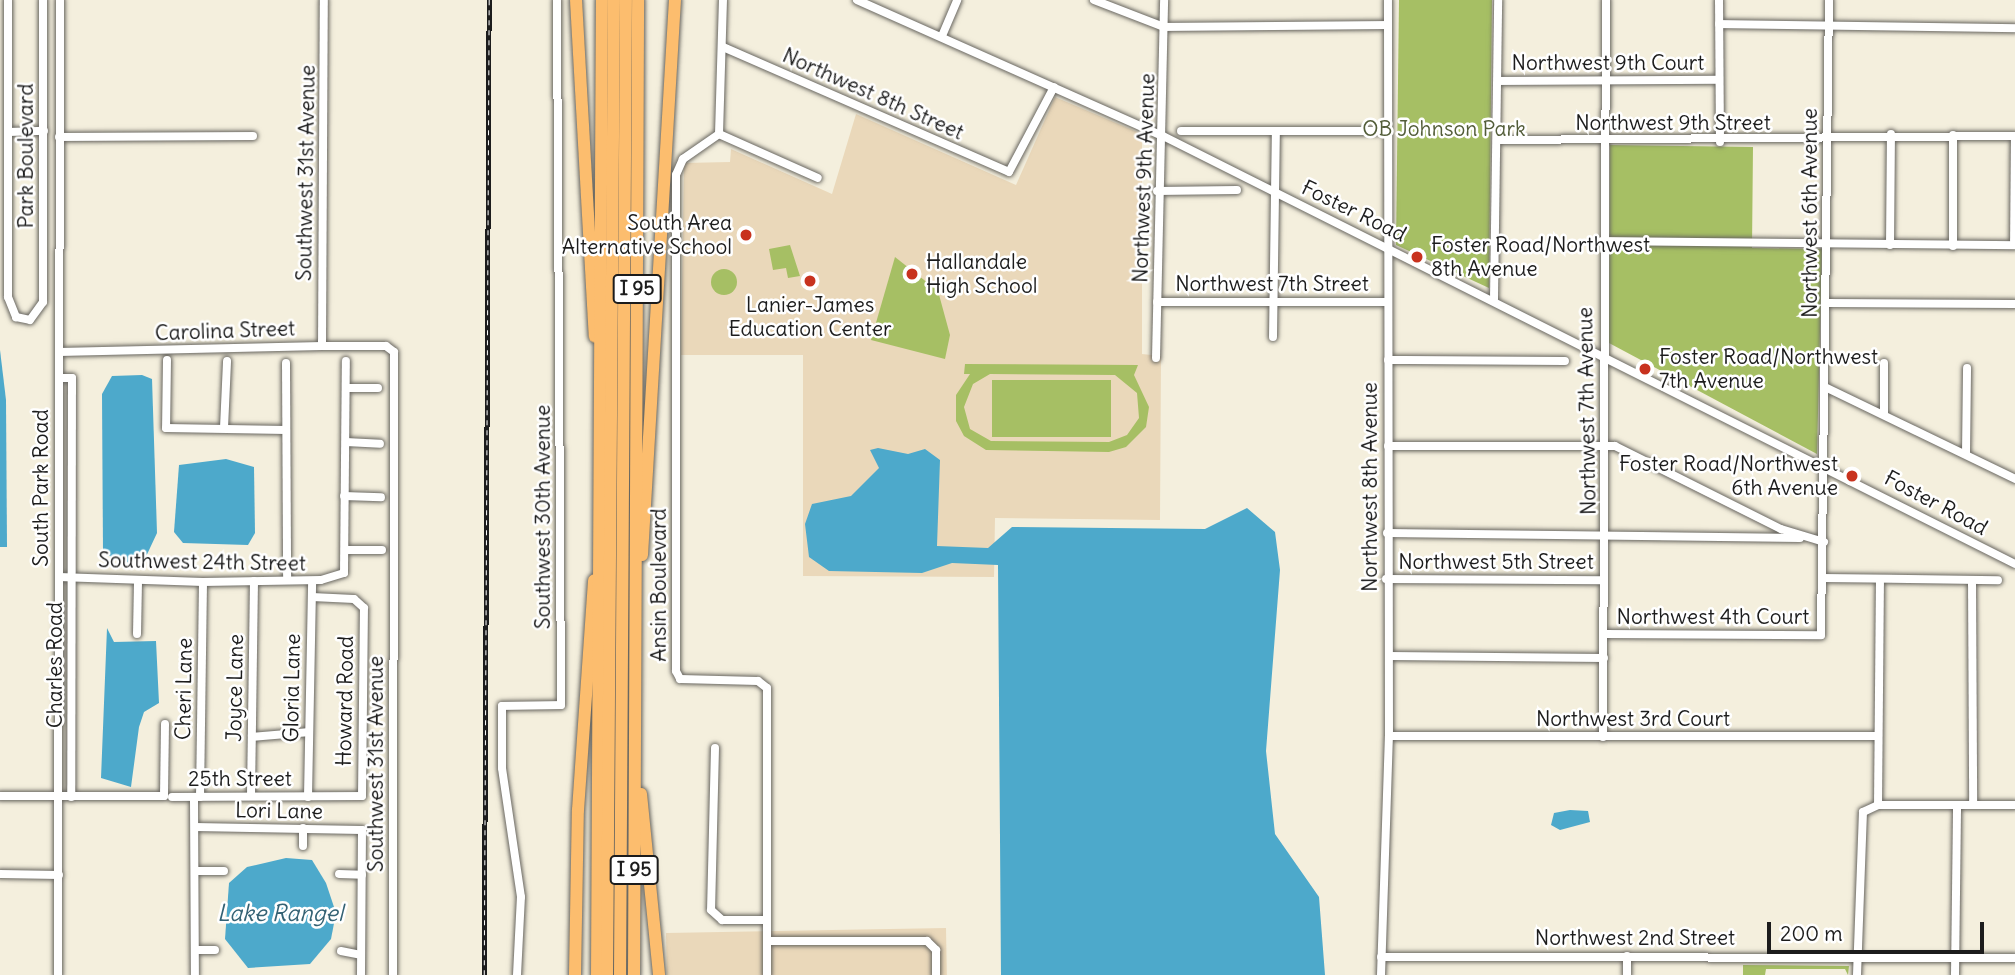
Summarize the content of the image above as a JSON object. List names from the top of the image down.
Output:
{
  "streets": {
    "highway": ["I 95"],
    "street": [
      "Northwest 9th Court",
      "Northwest 8th Street",
      "Northwest 9th Street",
      "Park Boulevard",
      "Southwest 31st Avenue",
      "Northwest 9th Avenue",
      "Foster Road",
      "Northwest 6th Avenue",
      "Northwest 7th Street",
      "Carolina Street",
      "Northwest 7th Avenue",
      "Northwest 8th Avenue",
      "South Park Road",
      "Southwest 30th Avenue",
      "Southwest 24th Street",
      "Northwest 5th Street",
      "Ansin Boulevard",
      "Northwest 4th Court",
      "Charles Road",
      "Joyce Lane",
      "Gloria Lane",
      "Cheri Lane",
      "Howard Road",
      "Northwest 3rd Court",
      "25th Street",
      "Lori Lane",
      "Northwest 2nd Street"
    ]
  },
  "crossings": [
    ["Northwest 9th Court", "Northwest 7th Avenue"],
    ["Northwest 8th Street", "Foster Road"],
    ["Northwest 9th Street", "Northwest 6th Avenue"],
    ["Northwest 9th Street", "Northwest 7th Avenue"],
    ["Southwest 31st Avenue", "Carolina Street"],
    ["Northwest 9th Avenue", "Foster Road"],
    ["Northwest 9th Avenue", "Northwest 7th Street"],
    ["Foster Road", "Northwest 6th Avenue"],
    ["Foster Road", "Northwest 7th Avenue"],
    ["Foster Road", "Northwest 8th Avenue"],
    ["Northwest 6th Avenue", "Northwest 4th Court"],
    ["Northwest 7th Street", "Northwest 8th Avenue"],
    ["Carolina Street", "South Park Road"],
    ["Northwest 7th Avenue", "Northwest 5th Street"],
    ["Northwest 7th Avenue", "Northwest 4th Court"],
    ["Northwest 7th Avenue", "Northwest 3rd Court"],
    ["Northwest 8th Avenue", "Northwest 5th Street"],
    ["Northwest 8th Avenue", "Northwest 3rd Court"],
    ["Northwest 8th Avenue", "Northwest 2nd Street"],
    ["South Park Road", "Southwest 24th Street"],
    ["South Park Road", "Charles Road"],
    ["South Park Road", "25th Street"],
    ["Southwest 24th Street", "Charles Road"],
    ["Southwest 24th Street", "Joyce Lane"],
    ["Southwest 24th Street", "Gloria Lane"],
    ["Southwest 24th Street", "Cheri Lane"],
    ["Charles Road", "25th Street"],
    ["Joyce Lane", "25th Street"],
    ["Gloria Lane", "Howard Road"],
    ["Gloria Lane", "25th Street"],
    ["Cheri Lane", "25th Street"],
    ["Cheri Lane", "Lori Lane"],
    ["Howard Road", "25th Street"]
  ],
  "water": ["Lake Rangel"],
  "parks": ["OB Johnson Park"],
  "places": [
    "South Area Alternative School",
    "Foster Road/Northwest 8th Avenue",
    "Hallandale High School",
    "Lanier-James Education Center",
    "Foster Road/Northwest 7th Avenue",
    "Foster Road/Northwest 6th Avenue"
  ],
  "scale_bar": "200 m"
}
